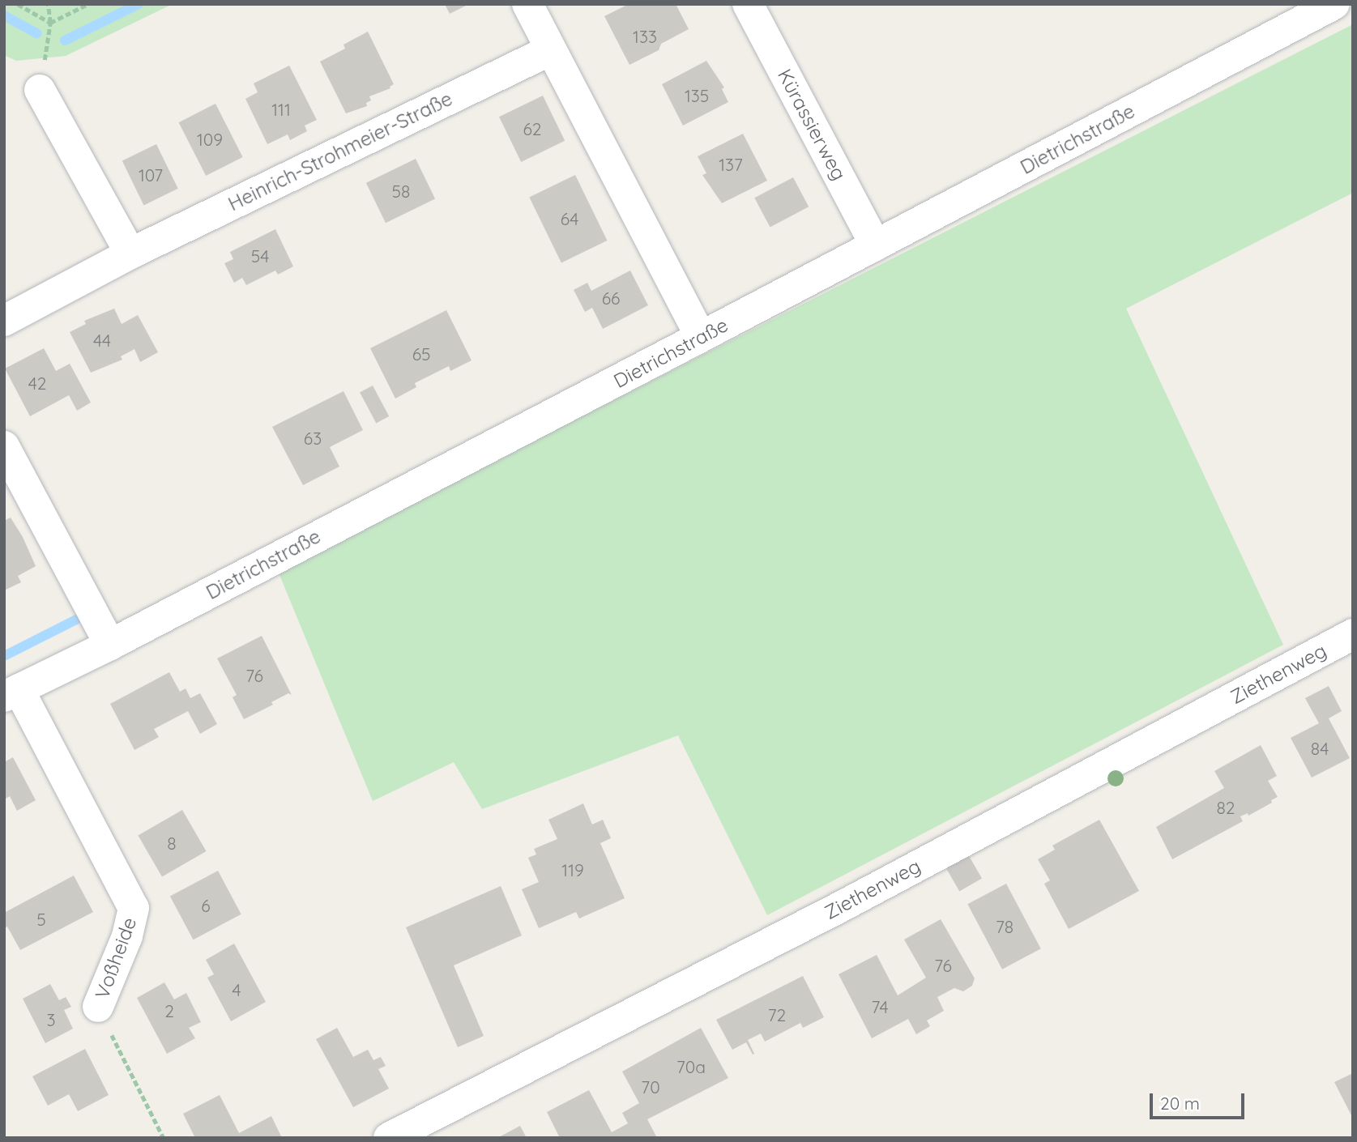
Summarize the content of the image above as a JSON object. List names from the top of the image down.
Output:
{
  "streets": {
    "street": [
      "Kürassierweg",
      "Dietrichstraße",
      "Heinrich-Strohmeier-Straße",
      "Ziethenweg",
      "Voßheide"
    ]
  },
  "crossings": [
    ["Kürassierweg", "Dietrichstraße"],
    ["Dietrichstraße", "Voßheide"]
  ],
  "house_numbers": [
    "133",
    "135",
    "111",
    "62",
    "109",
    "137",
    "107",
    "58",
    "64",
    "54",
    "66",
    "44",
    "65",
    "42",
    "63",
    "76",
    "84",
    "82",
    "8",
    "119",
    "6",
    "5",
    "78",
    "76",
    "4",
    "74",
    "2",
    "72",
    "3",
    "70a",
    "70"
  ],
  "scale_bar": "20 m"
}
